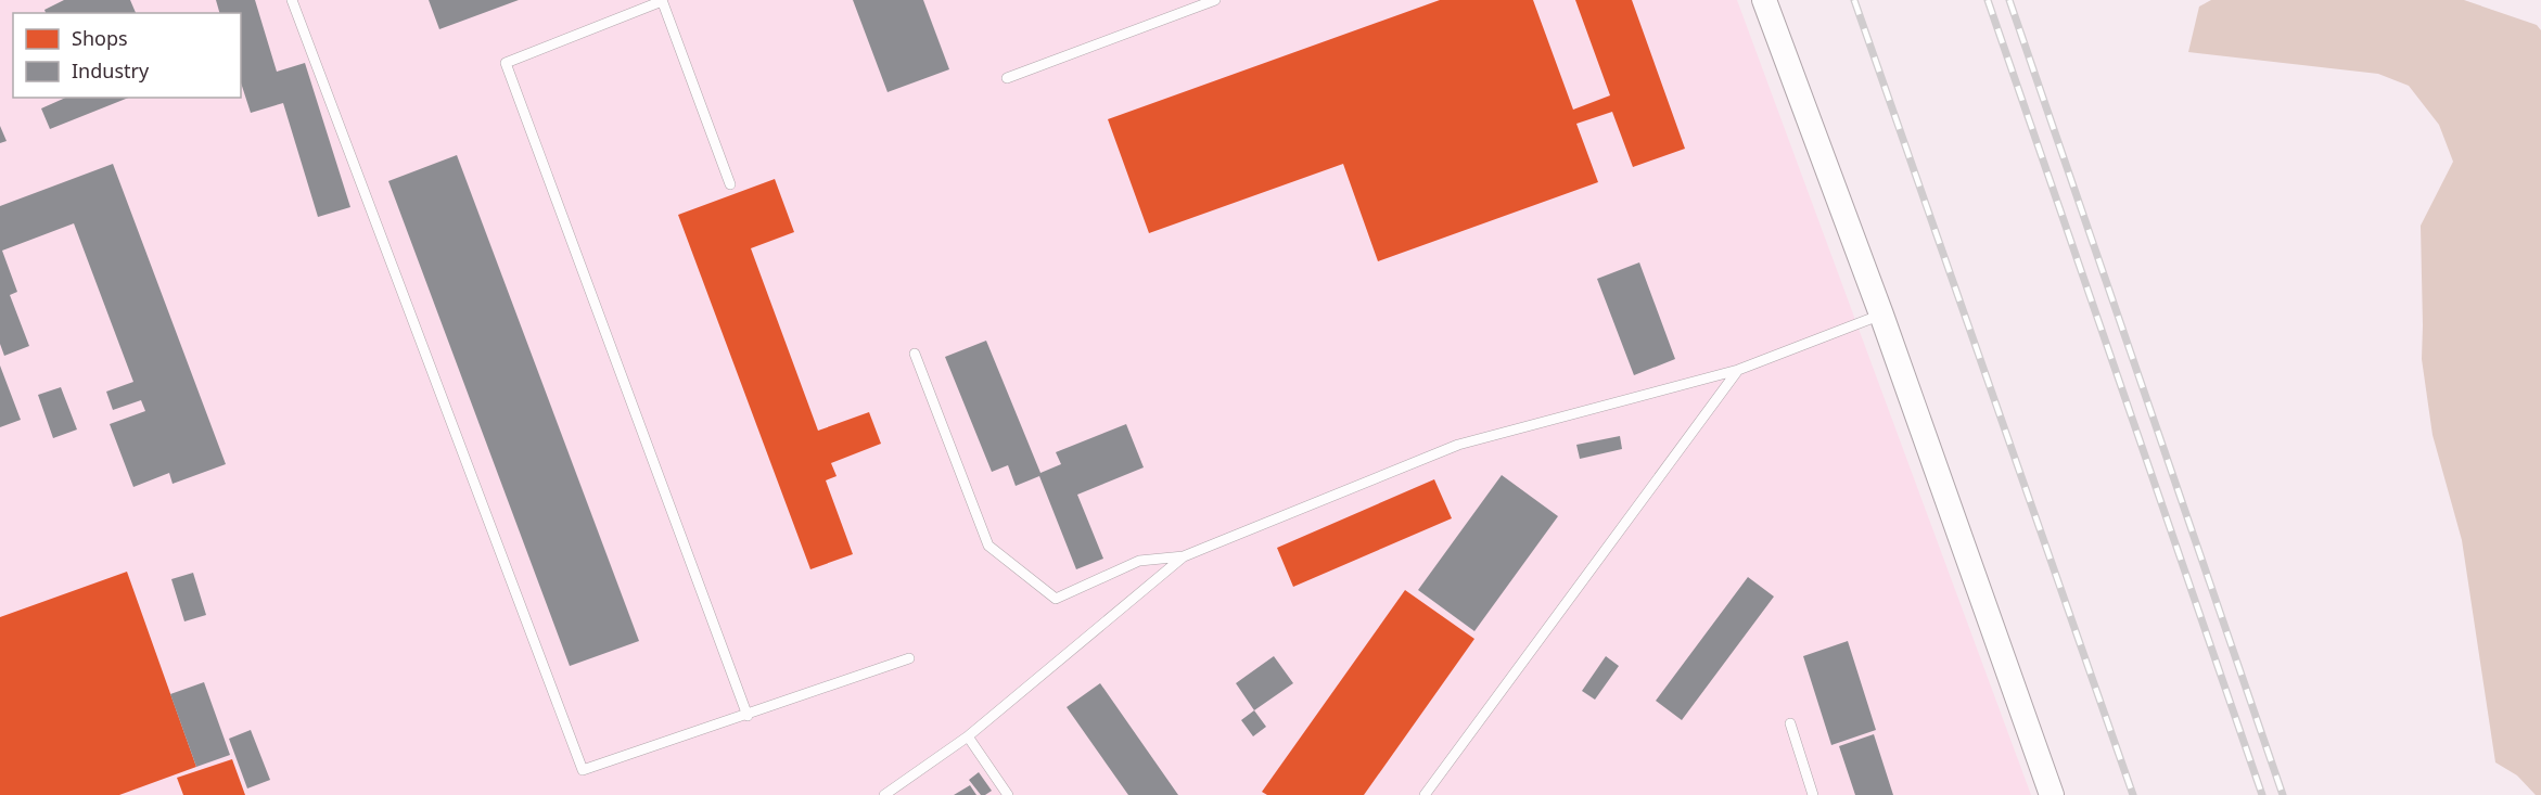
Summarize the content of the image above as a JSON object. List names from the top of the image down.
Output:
{
  "legend": ["Shops", "Industry"]
}
